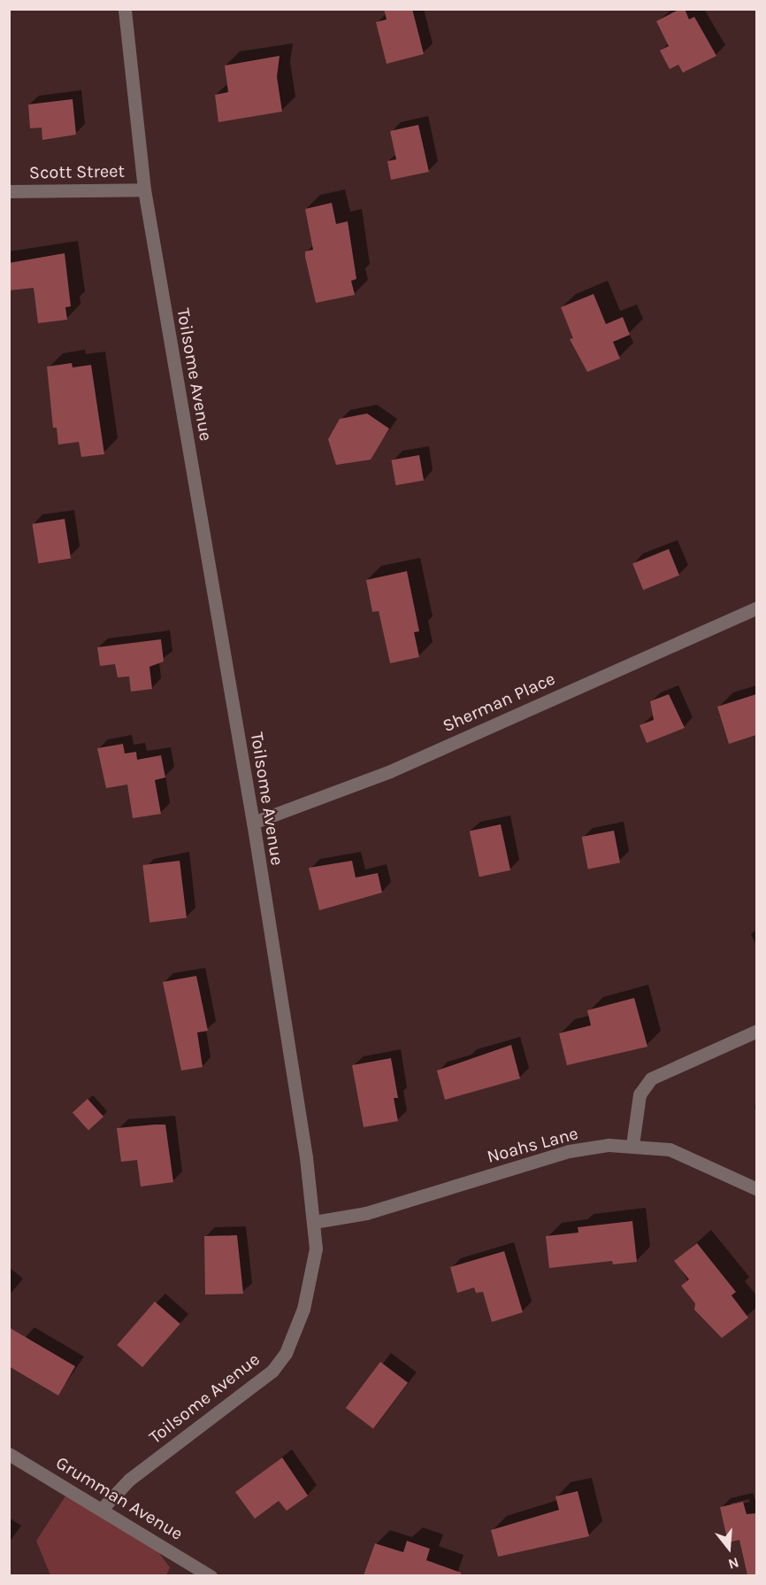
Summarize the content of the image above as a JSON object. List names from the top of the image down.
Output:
{
  "streets": {
    "street": [
      "Scott Street",
      "Toilsome Avenue",
      "Sherman Place",
      "Noahs Lane",
      "Grumman Avenue"
    ]
  },
  "crossings": [
    ["Scott Street", "Toilsome Avenue"],
    ["Toilsome Avenue", "Sherman Place"],
    ["Toilsome Avenue", "Noahs Lane"],
    ["Toilsome Avenue", "Grumman Avenue"]
  ],
  "north": "bottom"
}
